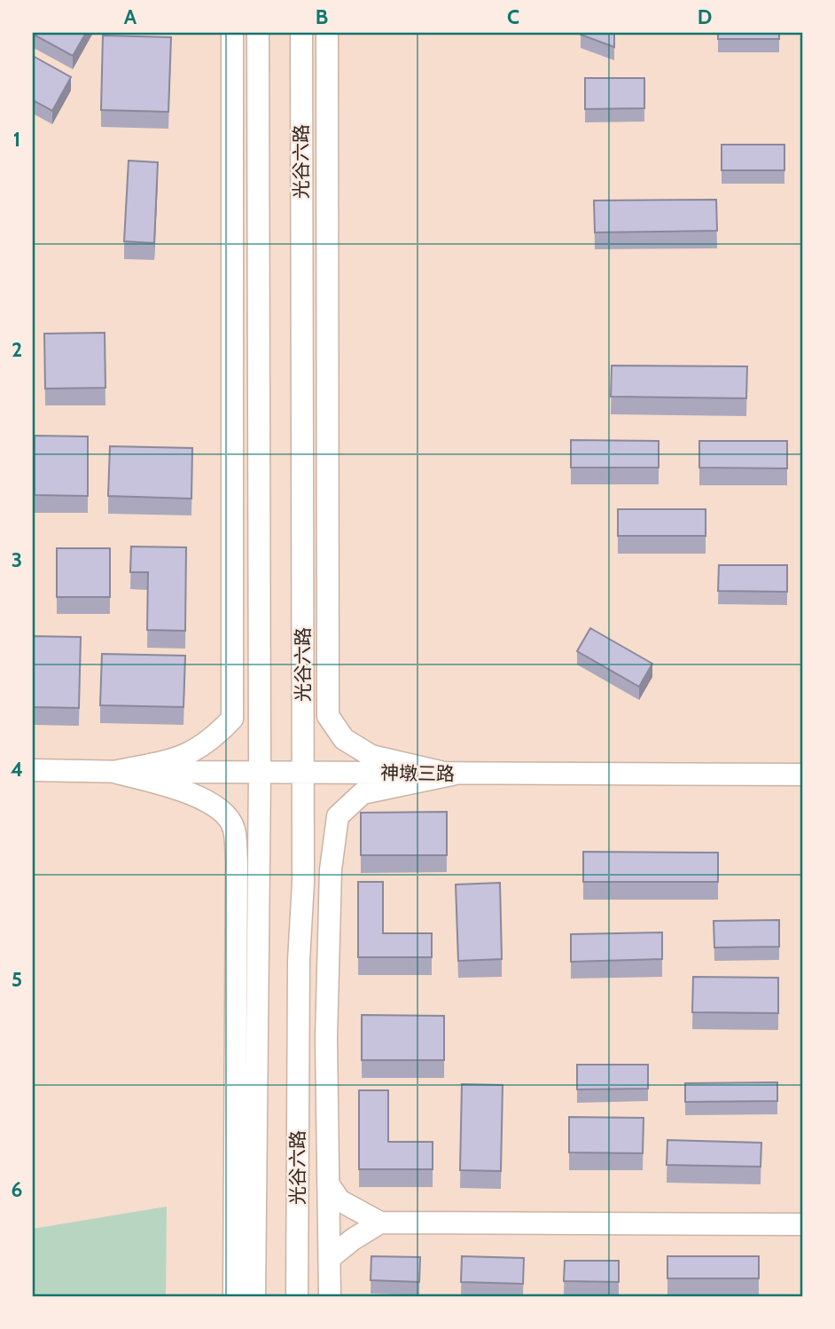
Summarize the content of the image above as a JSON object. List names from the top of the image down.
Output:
{
  "streets": {
    "street": ["光谷六路", "神墩三路"]
  },
  "crossings": [
    ["光谷六路", "神墩三路"]
  ],
  "grid": {
    "columns": [
      "A",
      "B",
      "C",
      "D"
    ],
    "rows": [
      "1",
      "2",
      "3",
      "4",
      "5",
      "6"
    ]
  }
}
